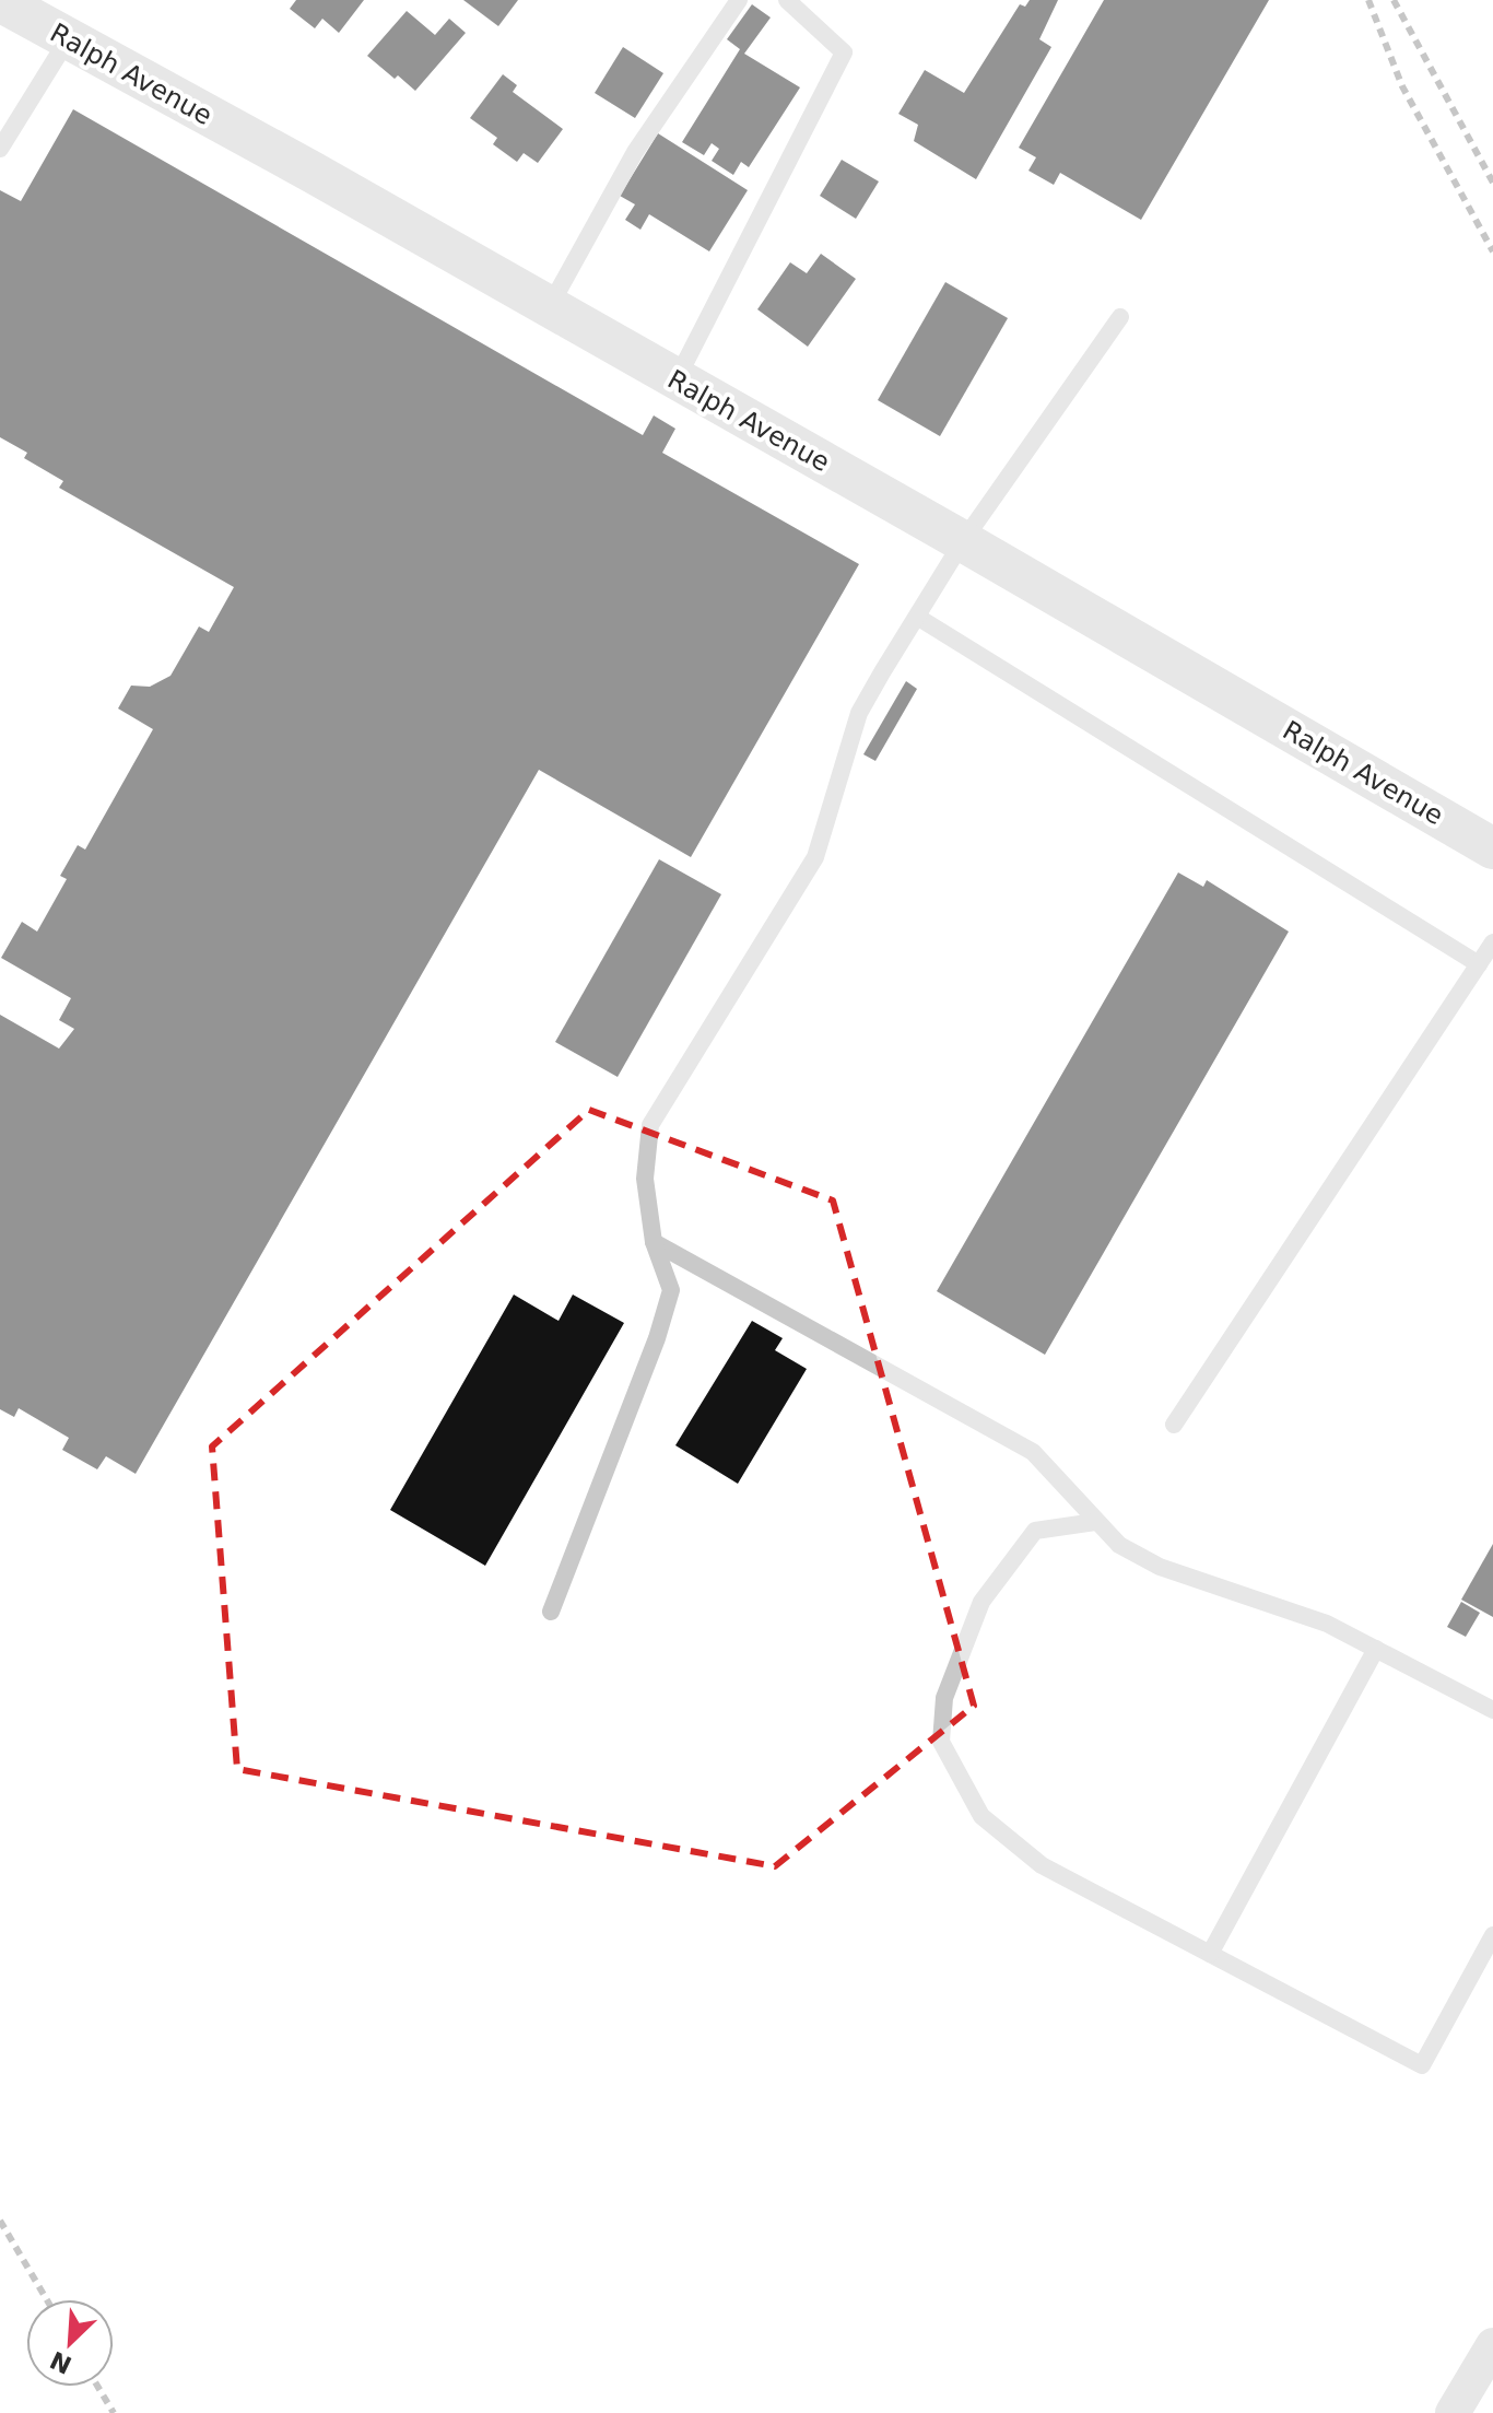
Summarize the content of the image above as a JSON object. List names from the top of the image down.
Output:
{
  "streets": {
    "street": ["Ralph Avenue"]
  },
  "north": "bottom left"
}
